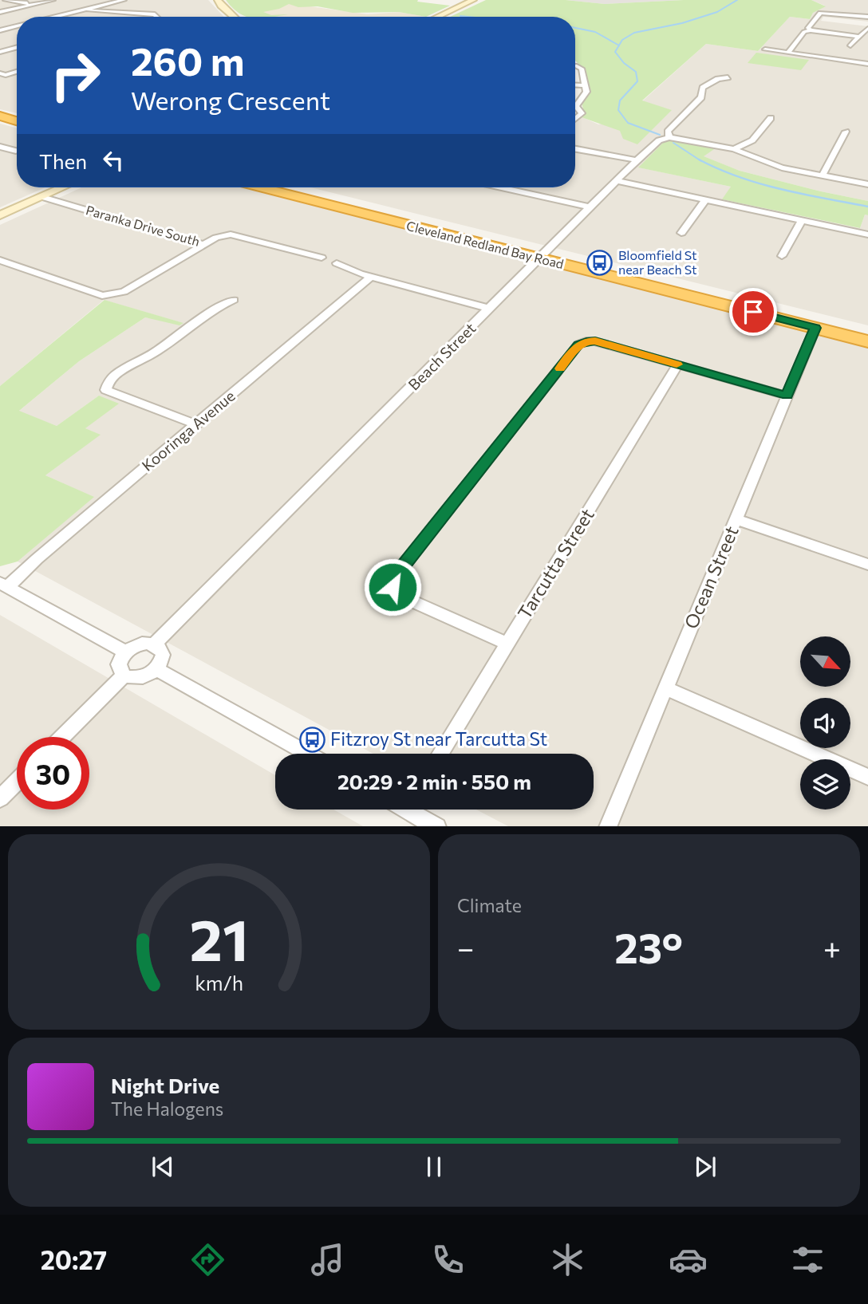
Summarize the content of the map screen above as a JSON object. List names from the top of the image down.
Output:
{
  "streets": {
    "highway": ["Cleveland Redland Bay Road"],
    "street": [
      "Paranka Drive South",
      "Beach Street",
      "Kooringa Avenue",
      "Tarcutta Street",
      "Ocean Street"
    ]
  },
  "crossings": [
    ["Cleveland Redland Bay Road", "Beach Street"],
    ["Cleveland Redland Bay Road", "Ocean Street"]
  ],
  "places": {
    "bus stop": ["Bloomfield St near Beach St", "Fitzroy St near Tarcutta St"]
  },
  "north": "bottom right",
  "page": {
    "turn": ["260 m", "Werong Crescent"],
    "then": "Then",
    "limit": "30",
    "trip": "20:29 · 2 min · 550 m",
    "tile": "Climate",
    "heat": ["−", "23°", "+"],
    "song": ["Night Drive", "The Halogens"],
    "tabs": "20:27",
    "gauge": ["21", "km/h"]
  }
}
